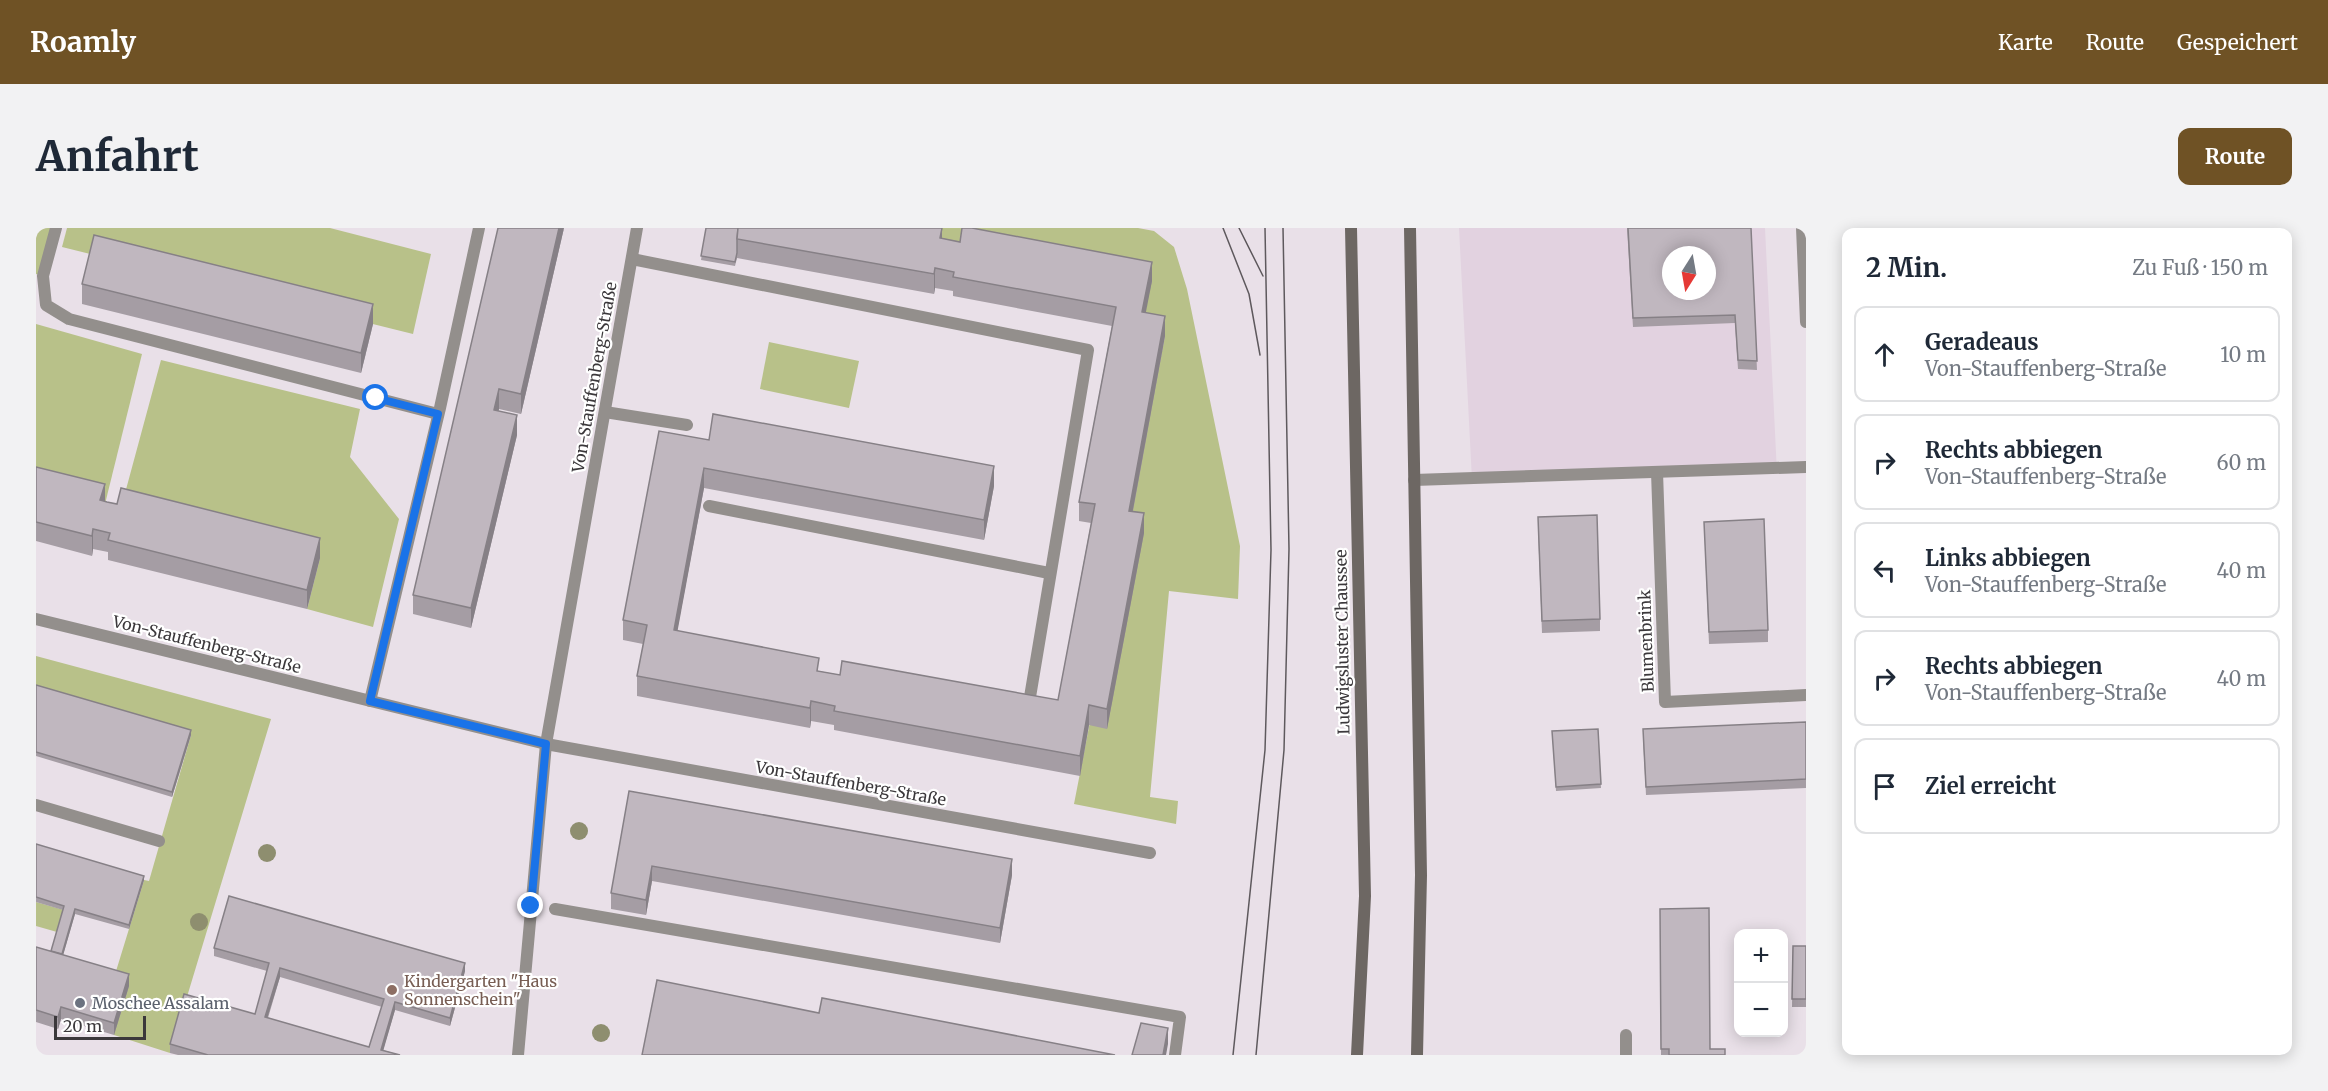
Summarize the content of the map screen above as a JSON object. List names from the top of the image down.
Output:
{
  "streets": {
    "street": ["Von-Stauffenberg-Straße", "Blumenbrink", "Ludwigsluster Chaussee"]
  },
  "places": ["Kindergarten \"Haus Sonnenschein\"", "Moschee Assalam"],
  "scale_bar": "20 m",
  "north": "bottom",
  "page": {
    "header": "Roamly",
    "nav": ["Karte", "Route", "Gespeichert"],
    "buttons": "Route",
    "title": "Anfahrt",
    "heading": ["2 Min.", "Zu Fuß · 150 m"],
    "list": [
      ["Geradeaus", "Von-Stauffenberg-Straße", "10 m"],
      ["Rechts abbiegen", "Von-Stauffenberg-Straße", "60 m"],
      ["Links abbiegen", "Von-Stauffenberg-Straße", "40 m"],
      ["Rechts abbiegen", "Von-Stauffenberg-Straße", "40 m"],
      "Ziel erreicht"
    ],
    "map_buttons": ["+", "−"],
    "scale": "20 m"
  }
}
